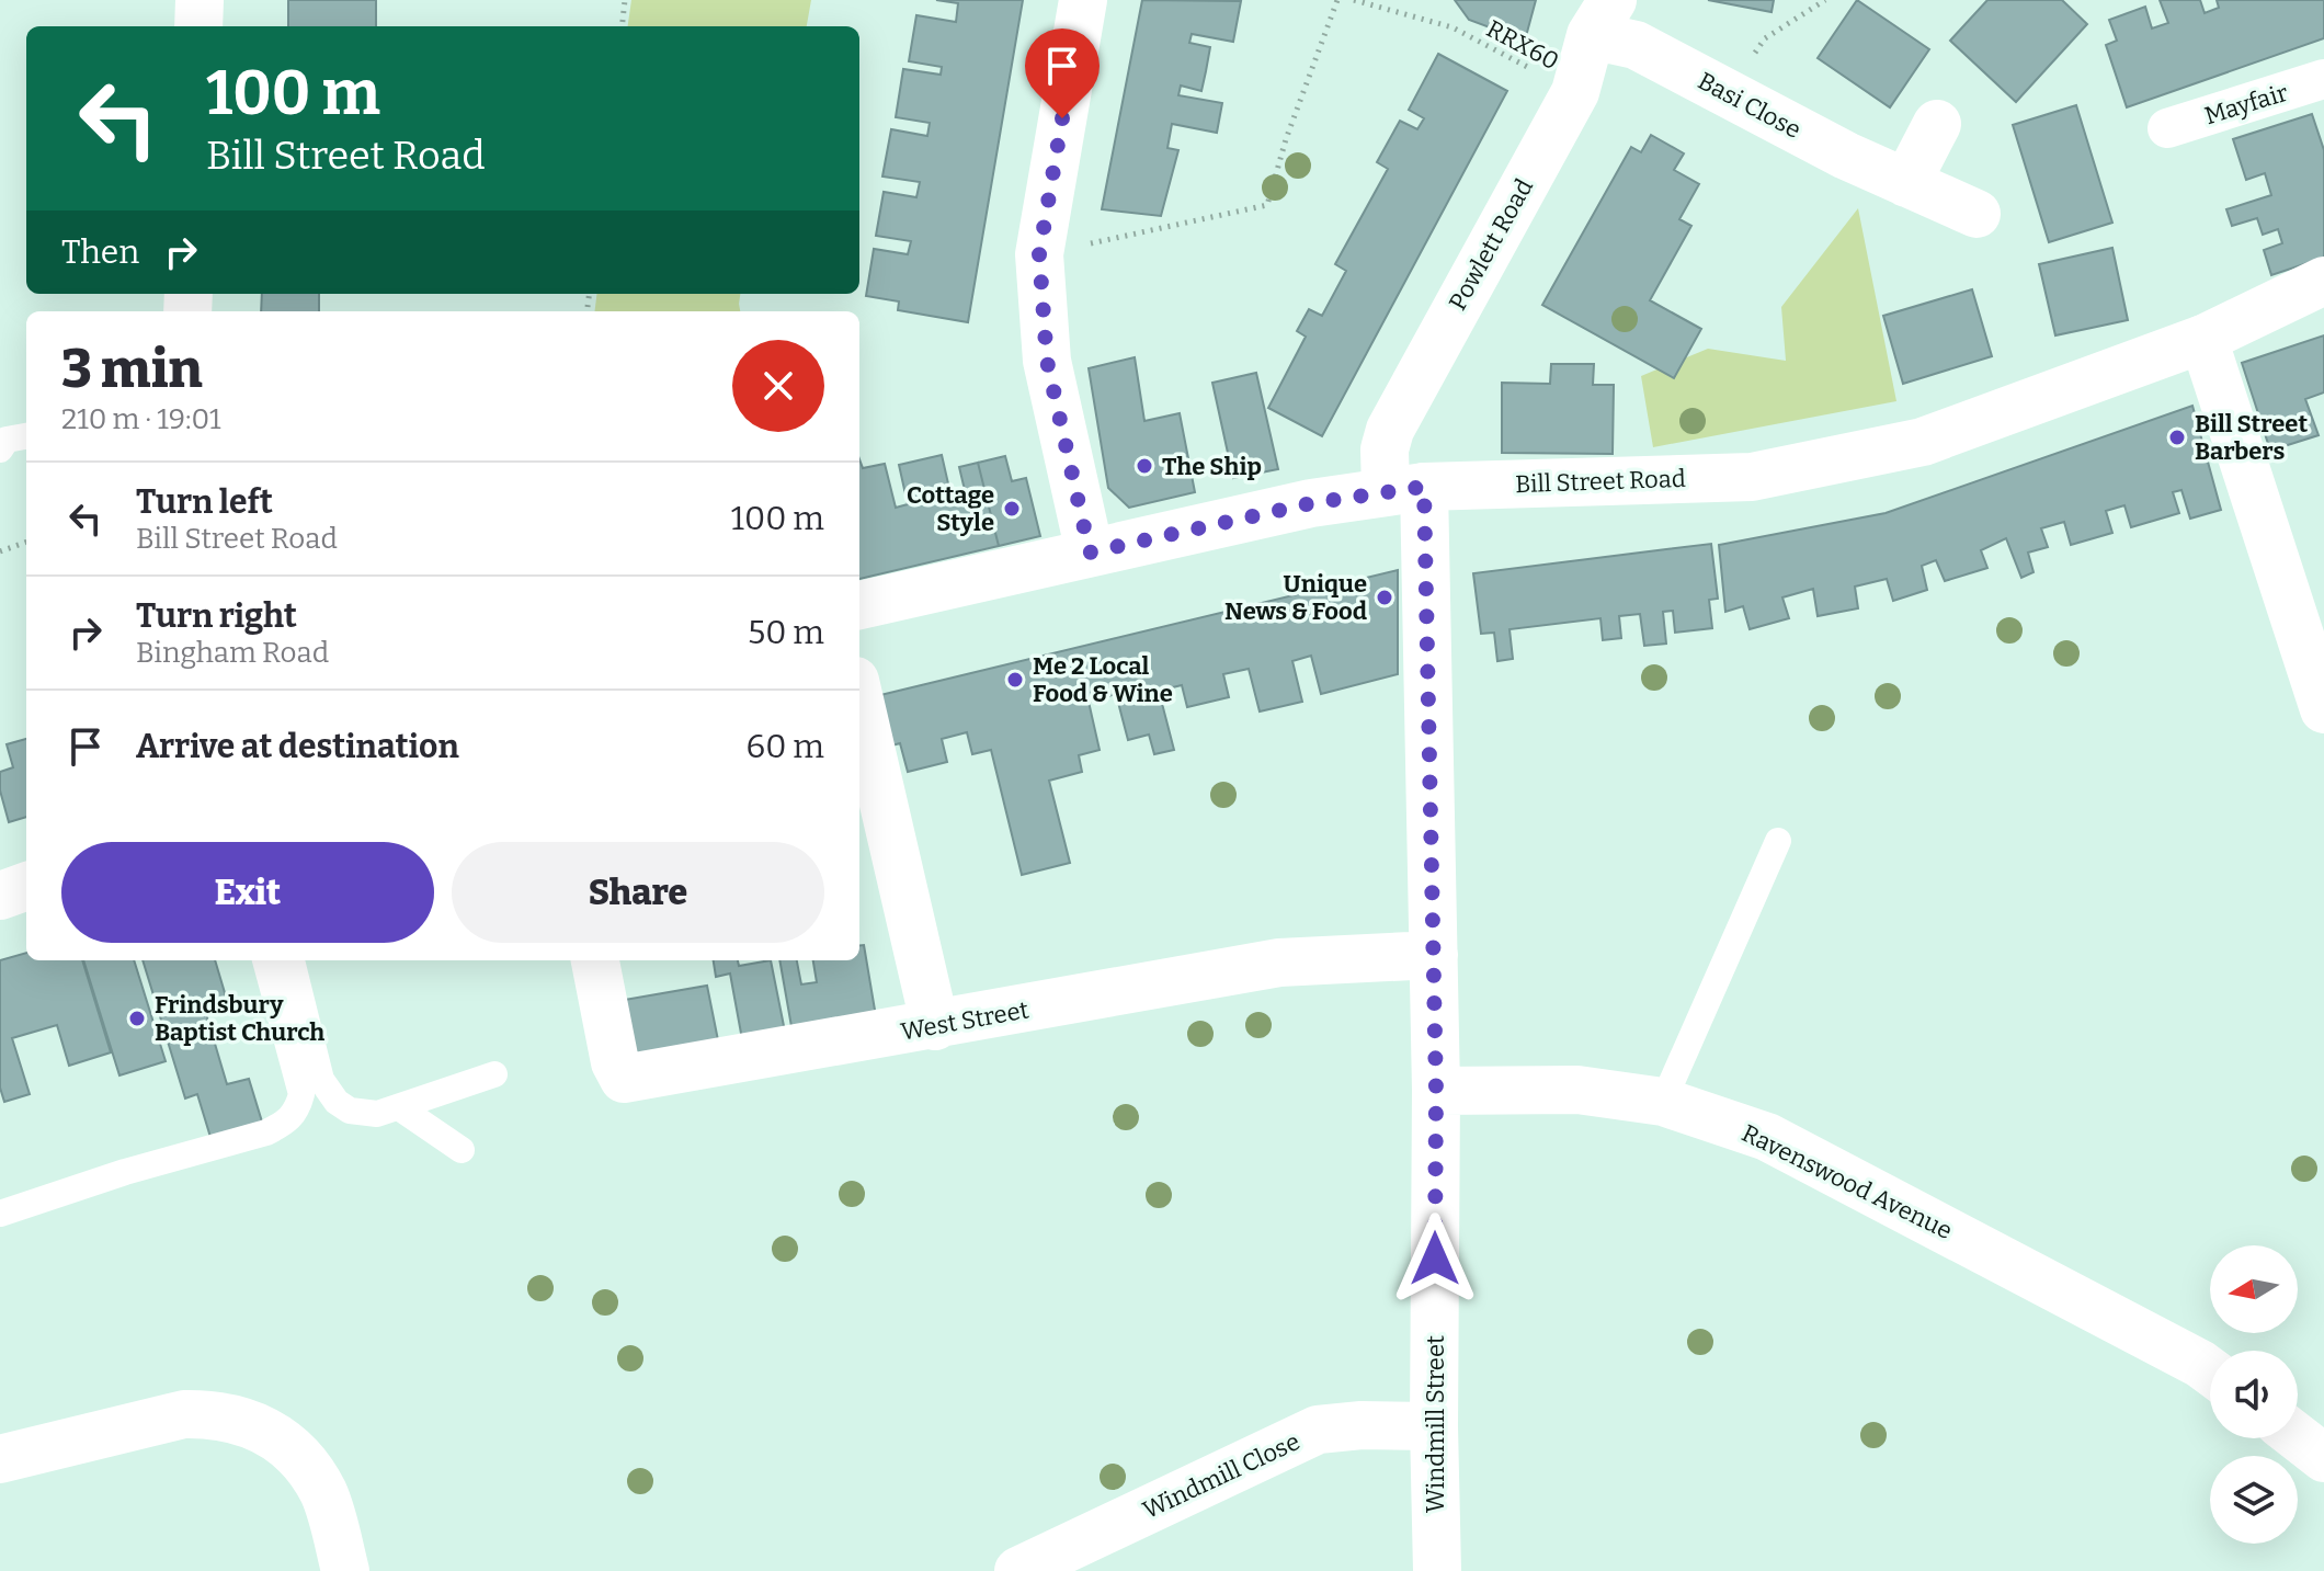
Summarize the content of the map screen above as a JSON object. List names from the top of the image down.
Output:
{
  "streets": {
    "street": [
      "Mayfair",
      "Basi Close",
      "Powlett Road",
      "Bill Street Road",
      "West Street",
      "Ravenswood Avenue",
      "Windmill Street",
      "Windmill Close"
    ],
    "path": ["RRX60"]
  },
  "crossings": [
    ["RRX60", "Powlett Road"],
    ["Basi Close", "Powlett Road"],
    ["Powlett Road", "Bill Street Road"],
    ["Powlett Road", "Windmill Street"],
    ["Bill Street Road", "Windmill Street"],
    ["West Street", "Windmill Street"],
    ["Ravenswood Avenue", "Windmill Street"],
    ["Windmill Street", "Windmill Close"]
  ],
  "places": [
    "Bill Street Barbers",
    "The Ship",
    "Cottage Style",
    "Unique News & Food",
    "Me 2 Local Food & Wine",
    "Frindsbury Baptist Church"
  ],
  "north": "left",
  "page": {
    "turn": ["100 m", "Bill Street Road"],
    "then": "Then",
    "heading": ["3 min", "210 m · 19:01"],
    "list": [
      {
        "name": "Turn left",
        "note": "Bill Street Road",
        "value": "100 m"
      },
      {
        "name": "Turn right",
        "note": "Bingham Road",
        "value": "50 m"
      },
      {
        "name": "Arrive at destination",
        "value": "60 m"
      }
    ],
    "buttons": ["Exit", "Share"]
  }
}
